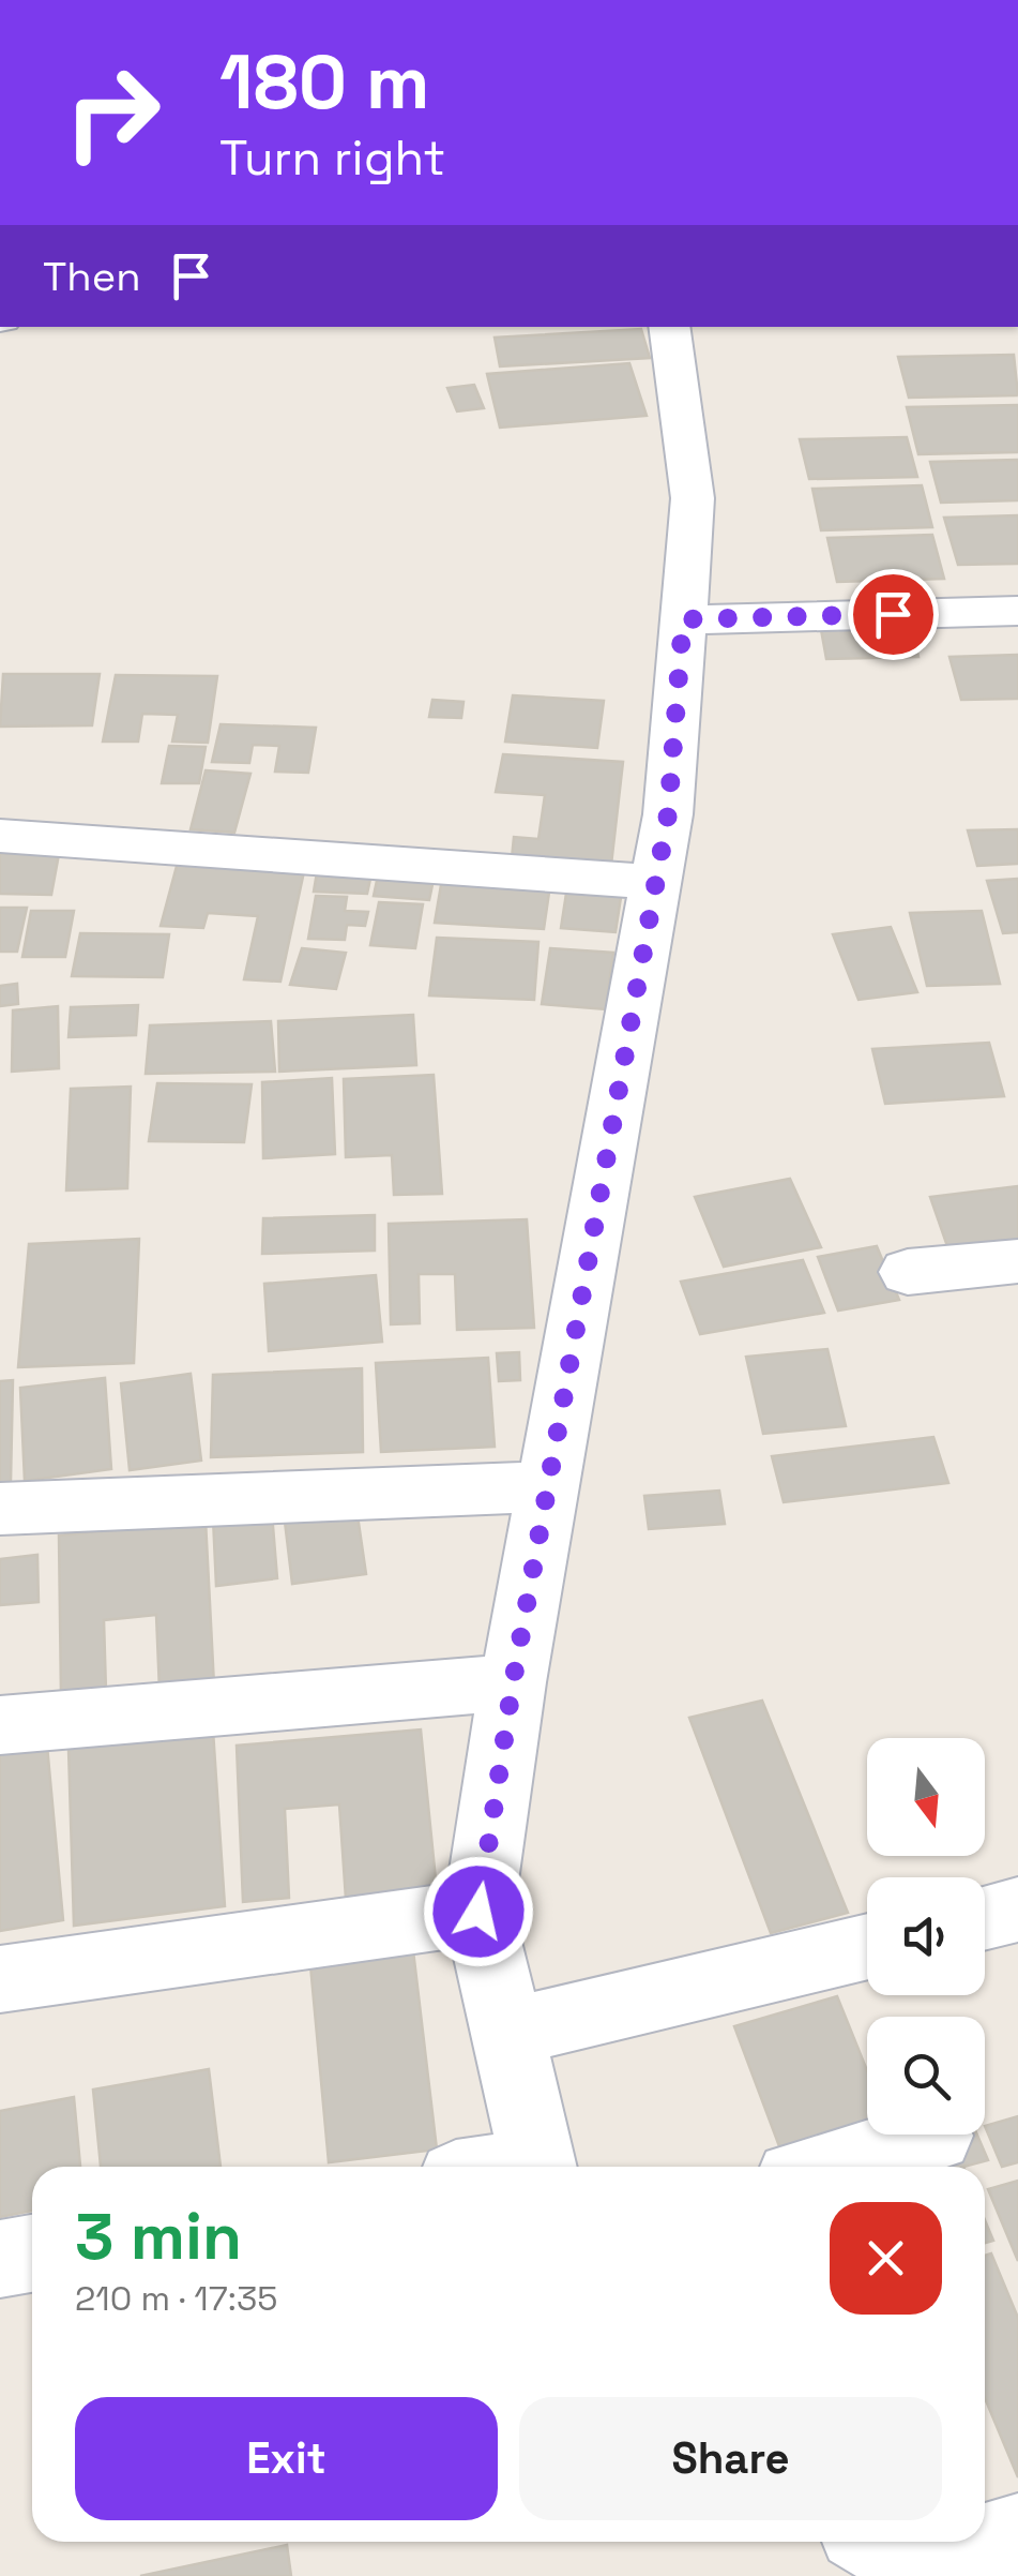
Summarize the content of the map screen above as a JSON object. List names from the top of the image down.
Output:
{
  "north": "bottom",
  "page": {
    "turn": ["180 m", "Turn right"],
    "then": "Then",
    "heading": ["3 min", "210 m · 17:35"],
    "buttons": ["Exit", "Share"]
  }
}
